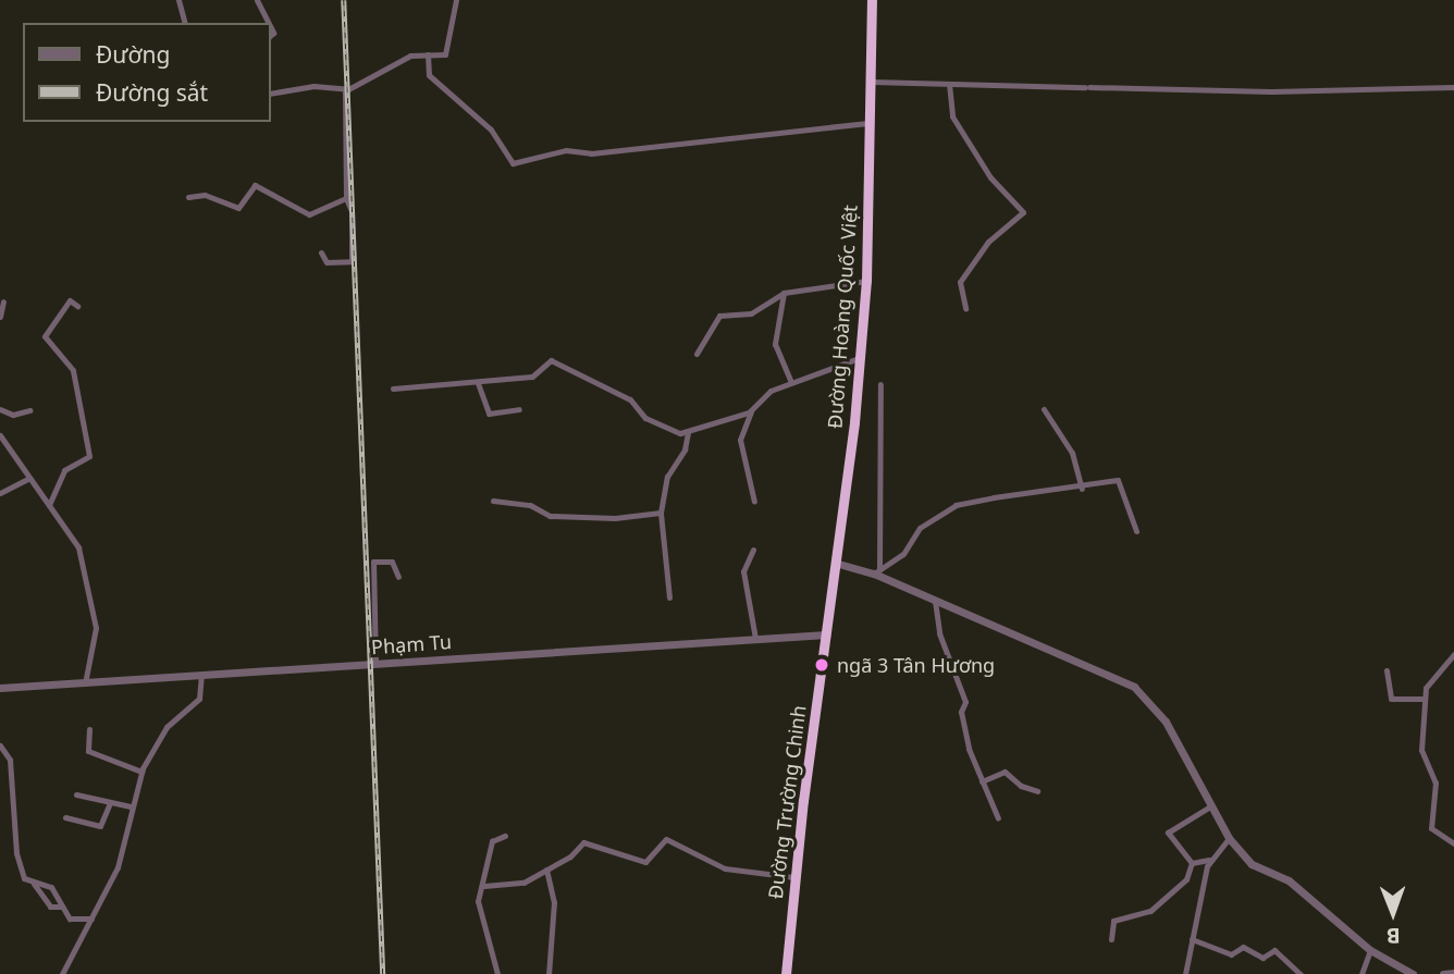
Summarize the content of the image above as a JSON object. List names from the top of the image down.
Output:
{
  "streets": {
    "highway": ["Đường Hoàng Quốc Việt", "Đường Trường Chinh"],
    "street": ["Phạm Tu"]
  },
  "crossings": [
    ["Đường Hoàng Quốc Việt", "Phạm Tu"],
    ["Đường Hoàng Quốc Việt", "Đường Trường Chinh"],
    ["Phạm Tu", "Đường Trường Chinh"]
  ],
  "places": ["ngã 3 Tân Hương"],
  "legend": ["Đường", "Đường sắt"],
  "north": "bottom"
}
